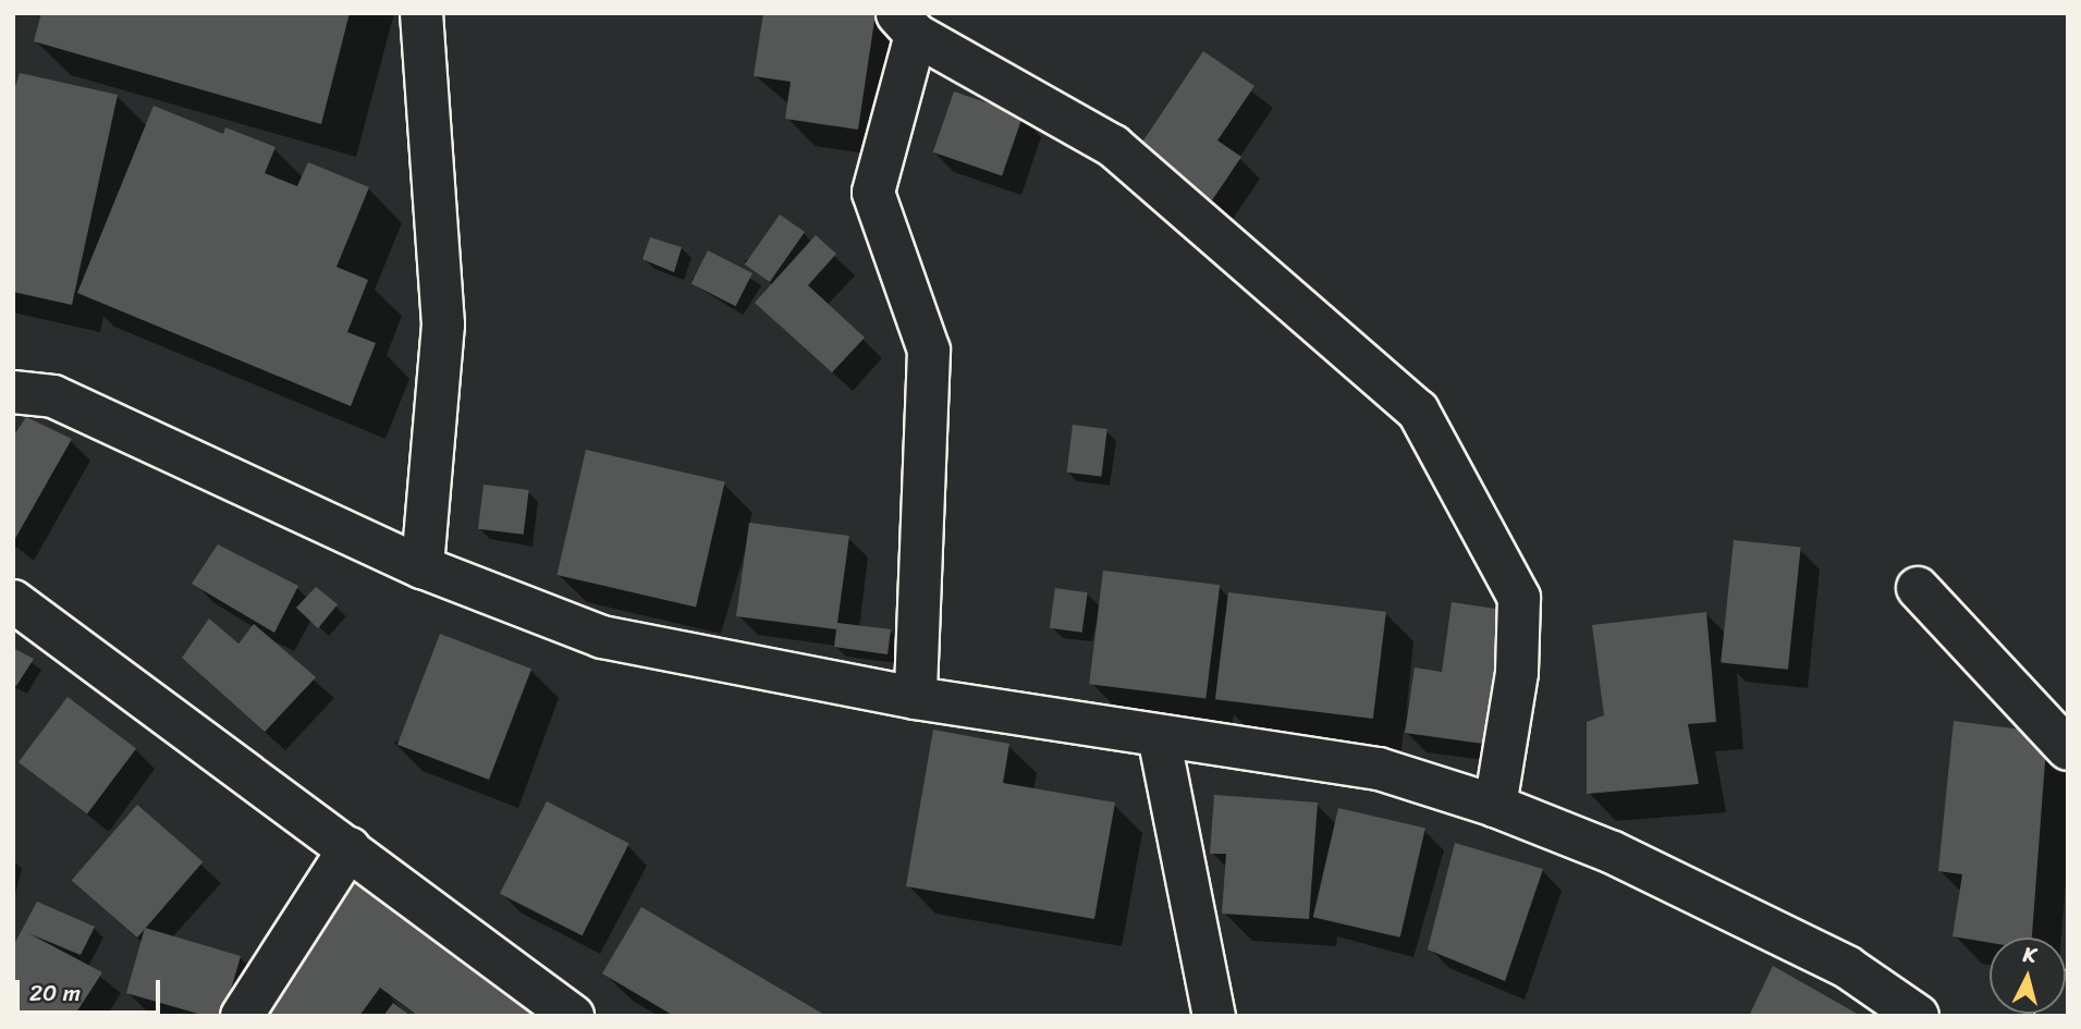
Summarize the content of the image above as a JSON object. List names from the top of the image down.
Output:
{
  "scale_bar": "20 m",
  "north": "top"
}
